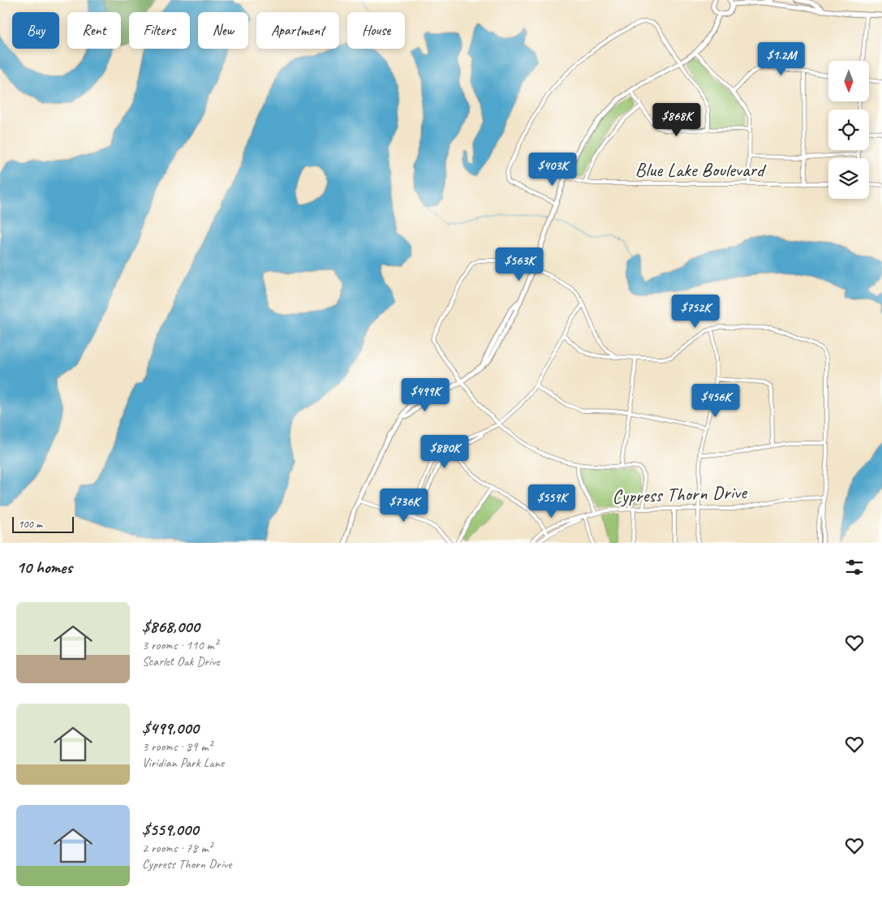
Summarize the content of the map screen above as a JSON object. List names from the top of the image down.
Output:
{
  "streets": {
    "street": ["Blue Lake Boulevard", "Cypress Thorn Drive"]
  },
  "scale_bar": "100 m",
  "north": "bottom",
  "page": {
    "chip": [
      "Buy",
      "Rent",
      "Filters",
      "New",
      "Apartment",
      "House"
    ],
    "price": [
      "$1.2M",
      "$868K",
      "$403K",
      "$563K",
      "$752K",
      "$499K",
      "$456K",
      "$880K",
      "$559K",
      "$736K"
    ],
    "scale": "100 m",
    "heading": "10 homes",
    "list": [
      {
        "name": "$868,000",
        "note": "3 rooms · 110 m² · Scarlet Oak Drive"
      },
      {
        "name": "$499,000",
        "note": "3 rooms · 89 m² · Viridian Park Lane"
      },
      {
        "name": "$559,000",
        "note": "2 rooms · 78 m² · Cypress Thorn Drive"
      }
    ]
  }
}
